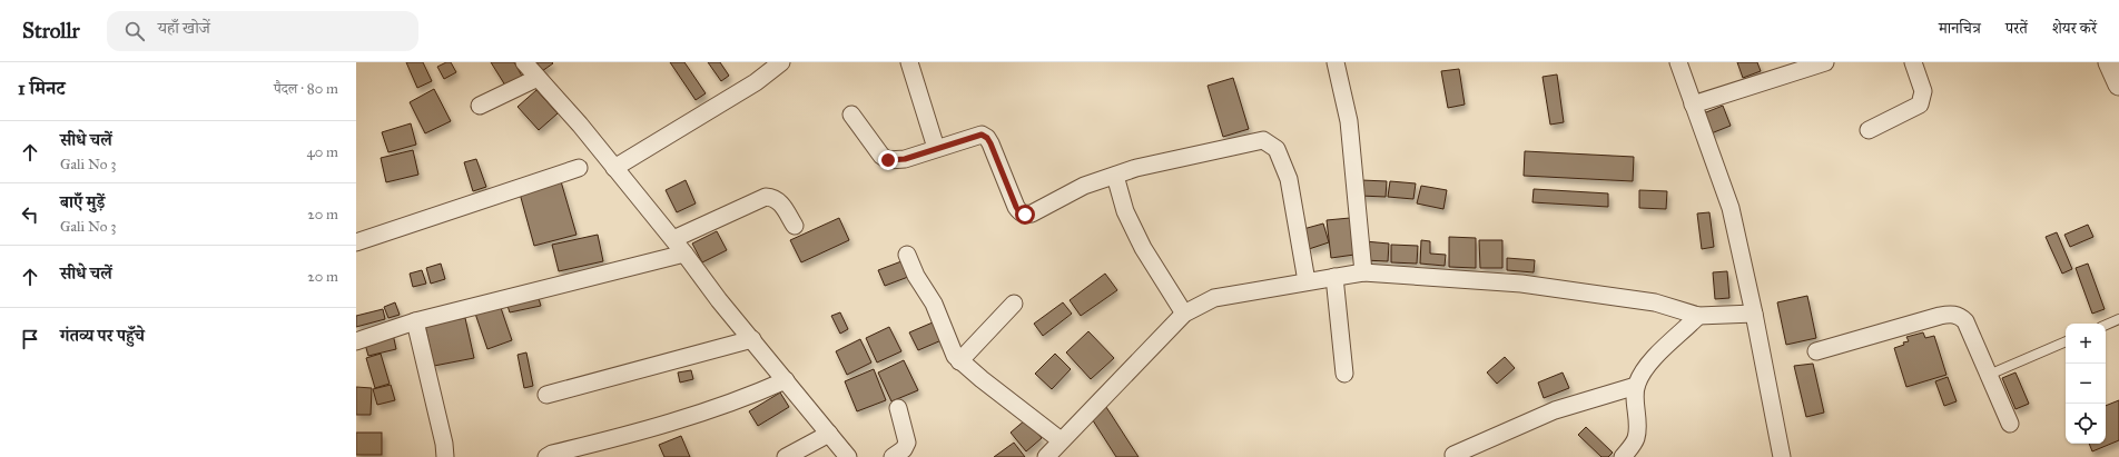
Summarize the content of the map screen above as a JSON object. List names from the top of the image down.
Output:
{
  "page": {
    "header": "Strollr",
    "search": "यहाँ खोजें",
    "nav": ["मानचित्र", "परतें", "शेयर करें"],
    "heading": ["1 मिनट", "पैदल · 80 m"],
    "list": [
      ["सीधे चलें", "Gali No 3", "40 m"],
      ["बाएँ मुड़ें", "Gali No 3", "20 m"],
      ["सीधे चलें", "20 m"],
      "गंतव्य पर पहुँचे"
    ],
    "map_buttons": ["+", "−"]
  }
}
